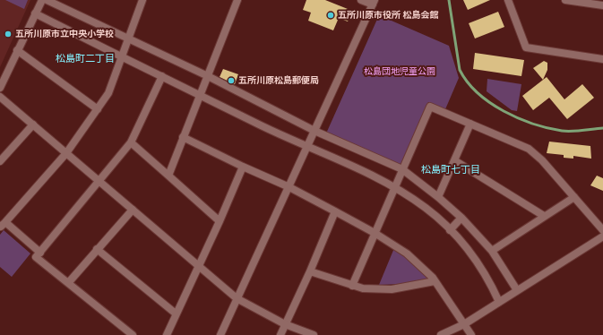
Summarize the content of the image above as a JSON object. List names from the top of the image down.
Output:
{
  "districts": ["松島町二丁目", "松島町七丁目"],
  "parks": ["松島団地児童公園"],
  "places": ["五所川原市役所 松島会館", "五所川原市立中央小学校", "五所川原松島郵便局"]
}
